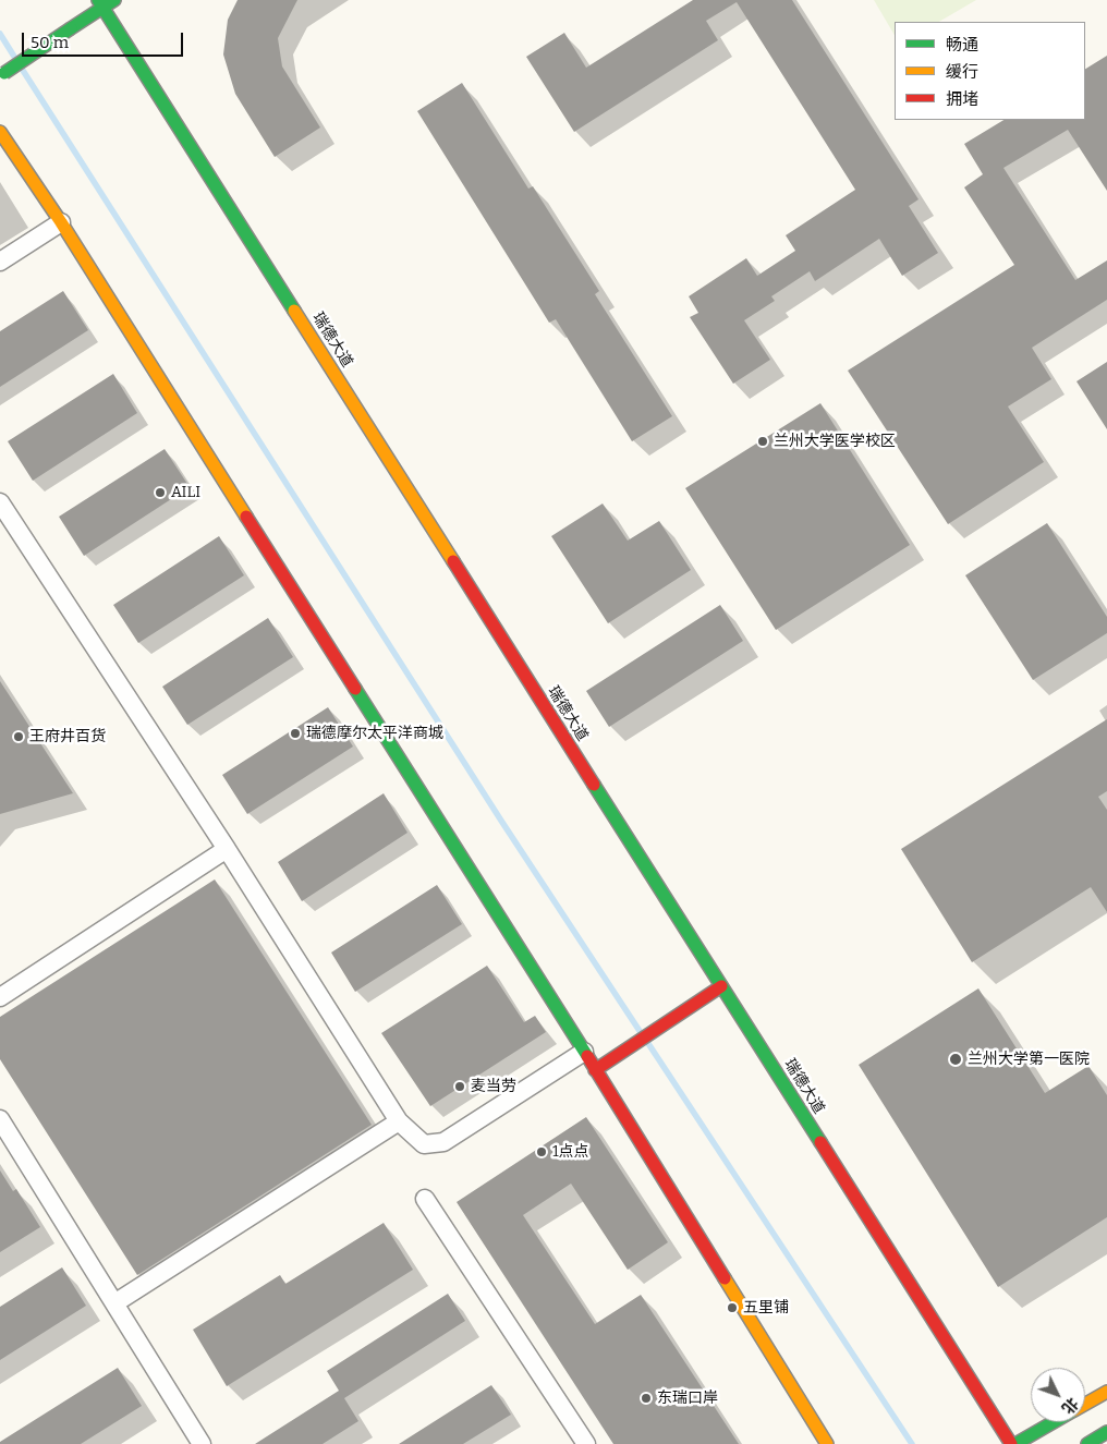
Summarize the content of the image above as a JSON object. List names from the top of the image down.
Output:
{
  "streets": {
    "street": ["瑞德大道"]
  },
  "places": [
    "兰州大学医学校区",
    "AILI",
    "瑞德摩尔太平洋商城",
    "王府井百货",
    "兰州大学第一医院",
    "麦当劳",
    "1点点",
    "五里铺",
    "东瑞口岸"
  ],
  "legend": ["畅通", "缓行", "拥堵"],
  "scale_bar": "50 m",
  "north": "bottom right"
}
